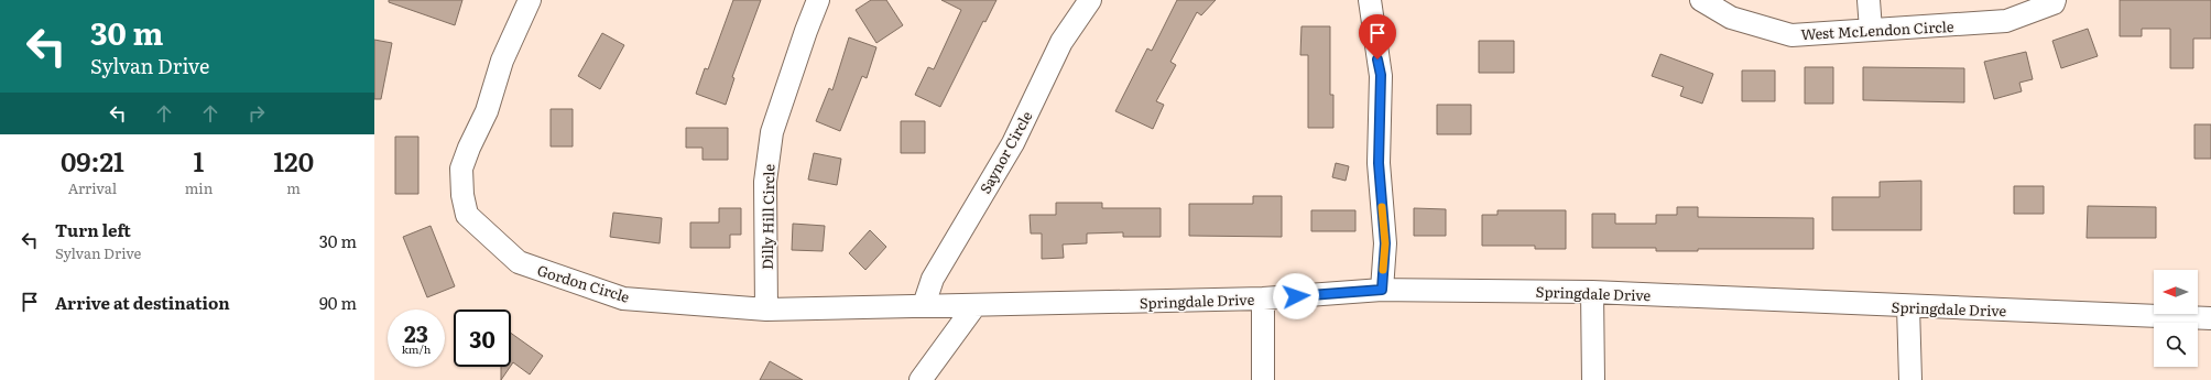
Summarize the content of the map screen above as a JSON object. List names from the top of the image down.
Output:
{
  "streets": {
    "street": [
      "West McLendon Circle",
      "Saynor Circle",
      "Dilly Hill Circle",
      "Gordon Circle",
      "Springdale Drive"
    ]
  },
  "crossings": [
    ["Saynor Circle", "Gordon Circle"],
    ["Dilly Hill Circle", "Gordon Circle"],
    ["Gordon Circle", "Springdale Drive"]
  ],
  "north": "left",
  "page": {
    "turn": ["30 m", "Sylvan Drive"],
    "eta": [
      "09:21",
      "Arrival",
      "1",
      "min",
      "120",
      "m"
    ],
    "list": [
      {
        "name": "Turn left",
        "note": "Sylvan Drive",
        "value": "30 m"
      },
      {
        "name": "Arrive at destination",
        "value": "90 m"
      }
    ],
    "speed": "23 km/h",
    "limit": "30"
  }
}
